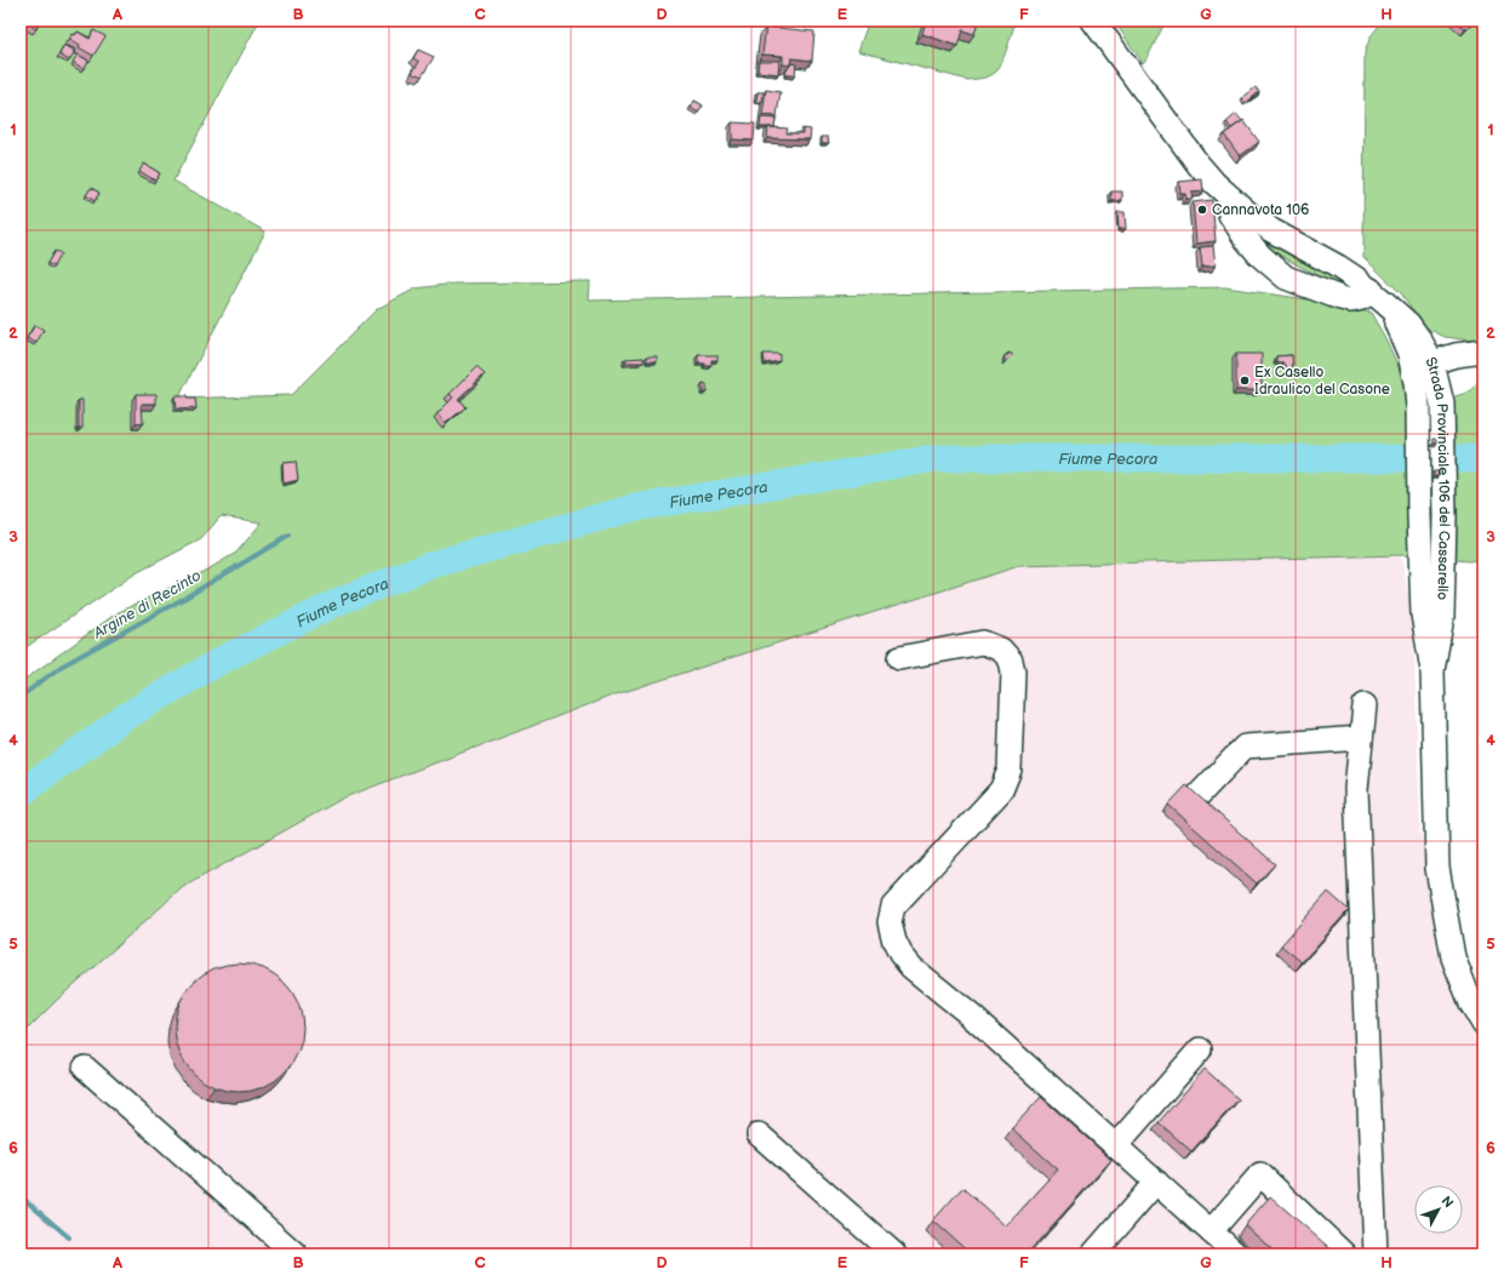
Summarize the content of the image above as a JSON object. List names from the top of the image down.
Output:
{
  "streets": {
    "street": ["Strada Provinciale 106 del Cassarello"]
  },
  "water": ["Fiume Pecora", "Argine di Recinto"],
  "places": ["Cannavota 106", "Ex Casello Idraulico del Casone"],
  "north": "top right",
  "grid": {
    "columns": [
      "A",
      "B",
      "C",
      "D",
      "E",
      "F",
      "G",
      "H"
    ],
    "rows": [
      "1",
      "2",
      "3",
      "4",
      "5",
      "6"
    ]
  }
}
